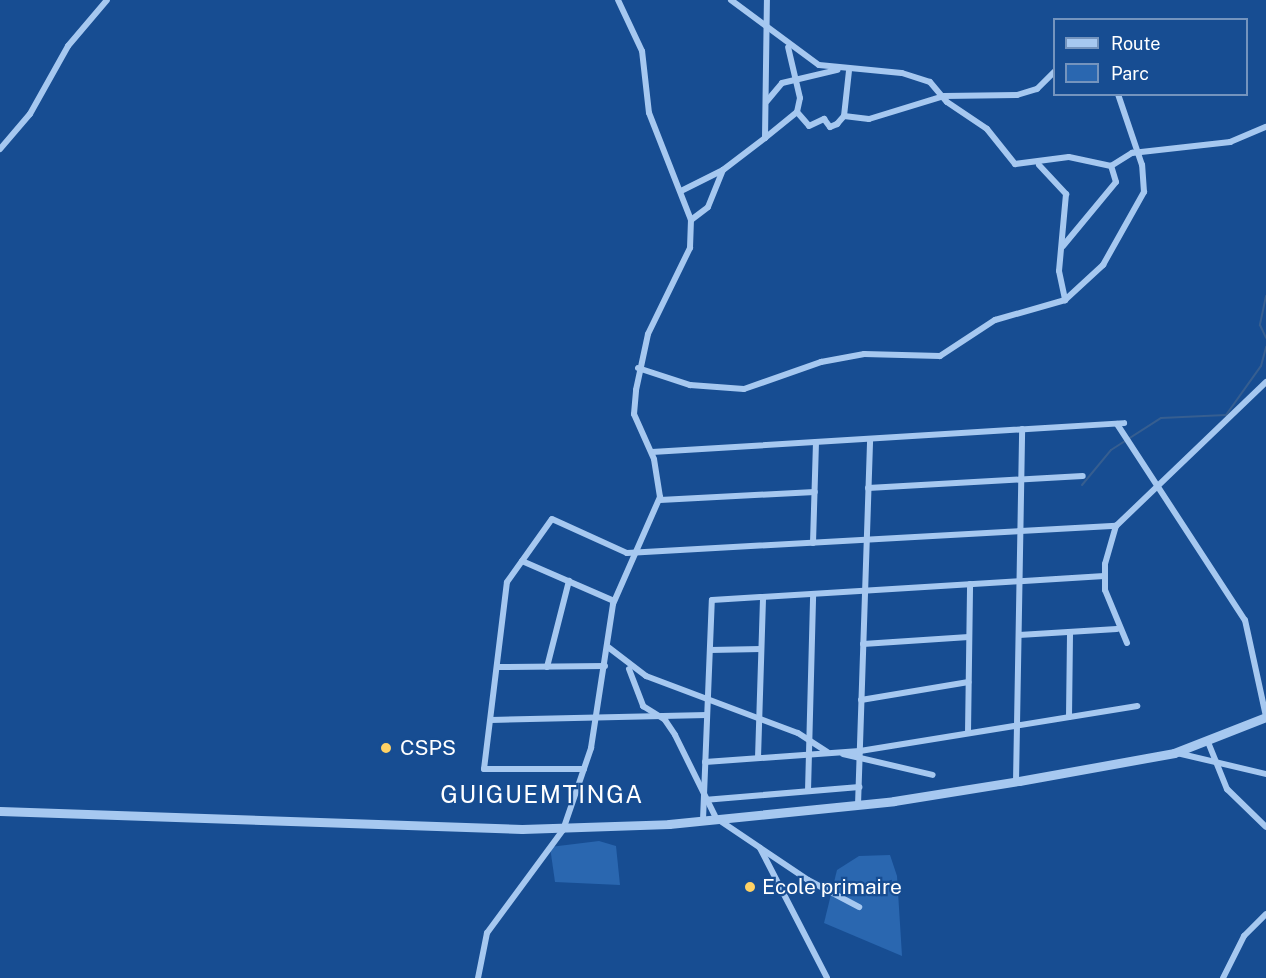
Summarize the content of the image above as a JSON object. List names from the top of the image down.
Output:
{
  "districts": ["GUIGUEMTINGA"],
  "places": ["CSPS", "Ecole primaire"],
  "legend": ["Route", "Parc"]
}
